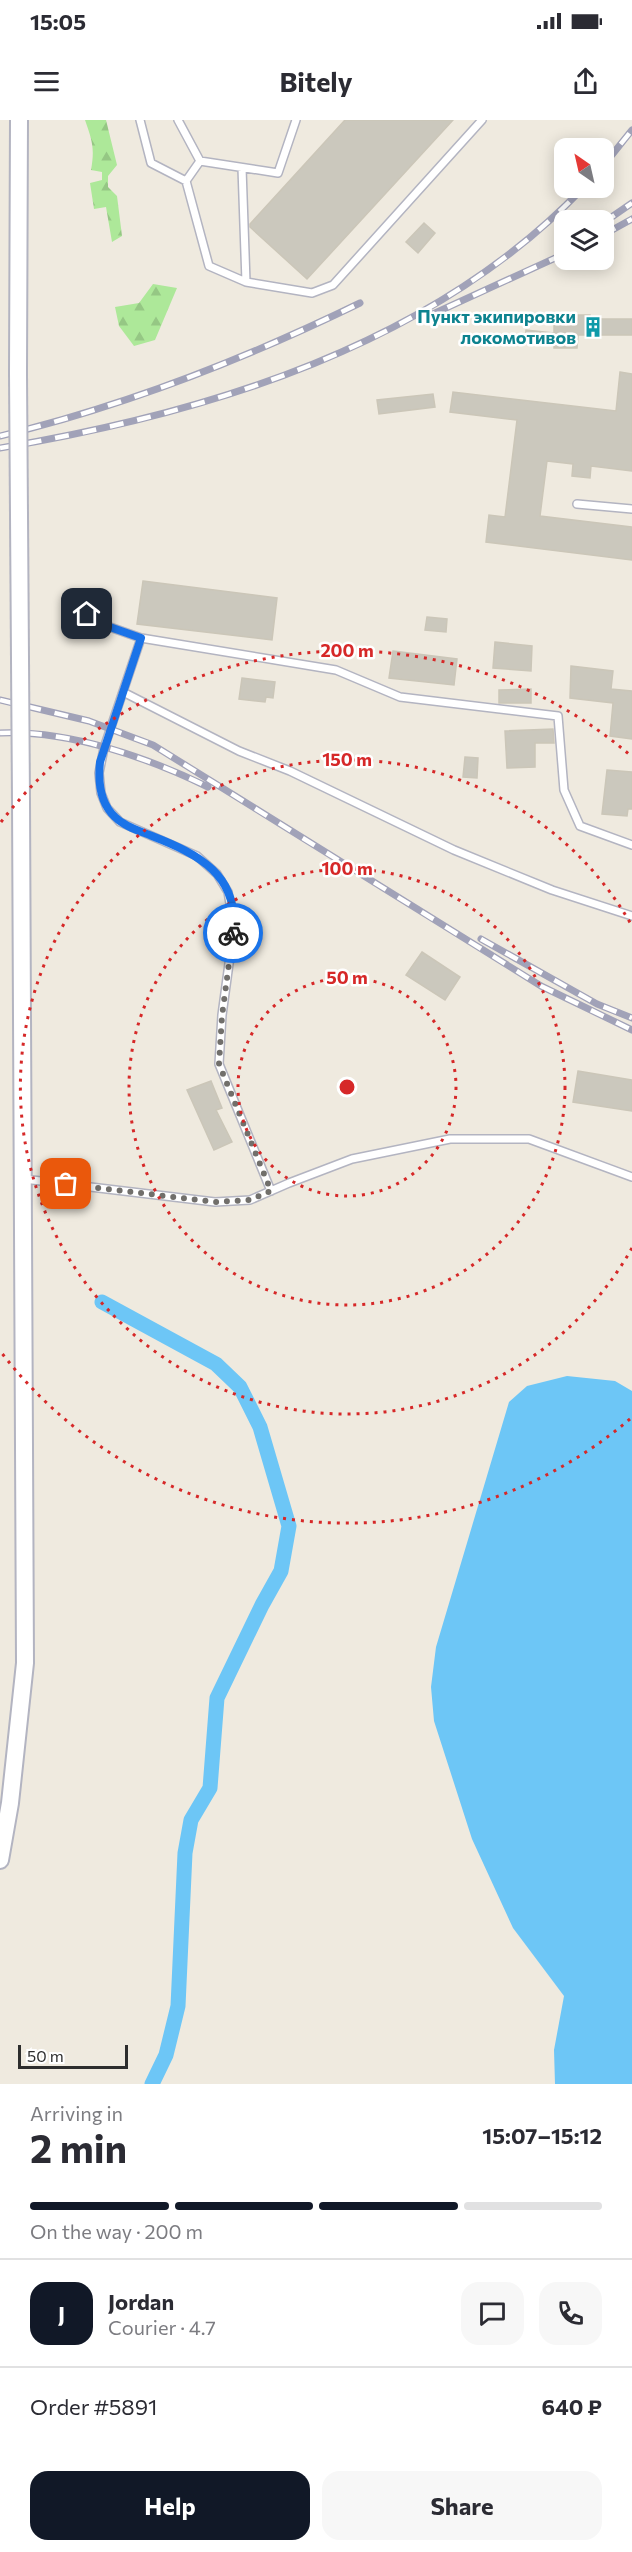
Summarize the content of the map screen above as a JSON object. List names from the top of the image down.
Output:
{
  "places": {
    "building": ["Пункт экипировки локомотивов"]
  },
  "scale_bar": "50 m",
  "north": "top left",
  "page": {
    "status": "15:05",
    "header": "Bitely",
    "scale": "50 m",
    "heading": ["2 min", "Arriving in", "15:07–15:12"],
    "panel": [
      "Jordan",
      "Courier · 4.7",
      "Order #5891",
      "640 ₽"
    ],
    "bar": "On the way · 200 m",
    "round": "J",
    "buttons": ["Help", "Share"]
  },
  "rings": [
    "200 m",
    "150 m",
    "100 m",
    "50 m"
  ]
}
